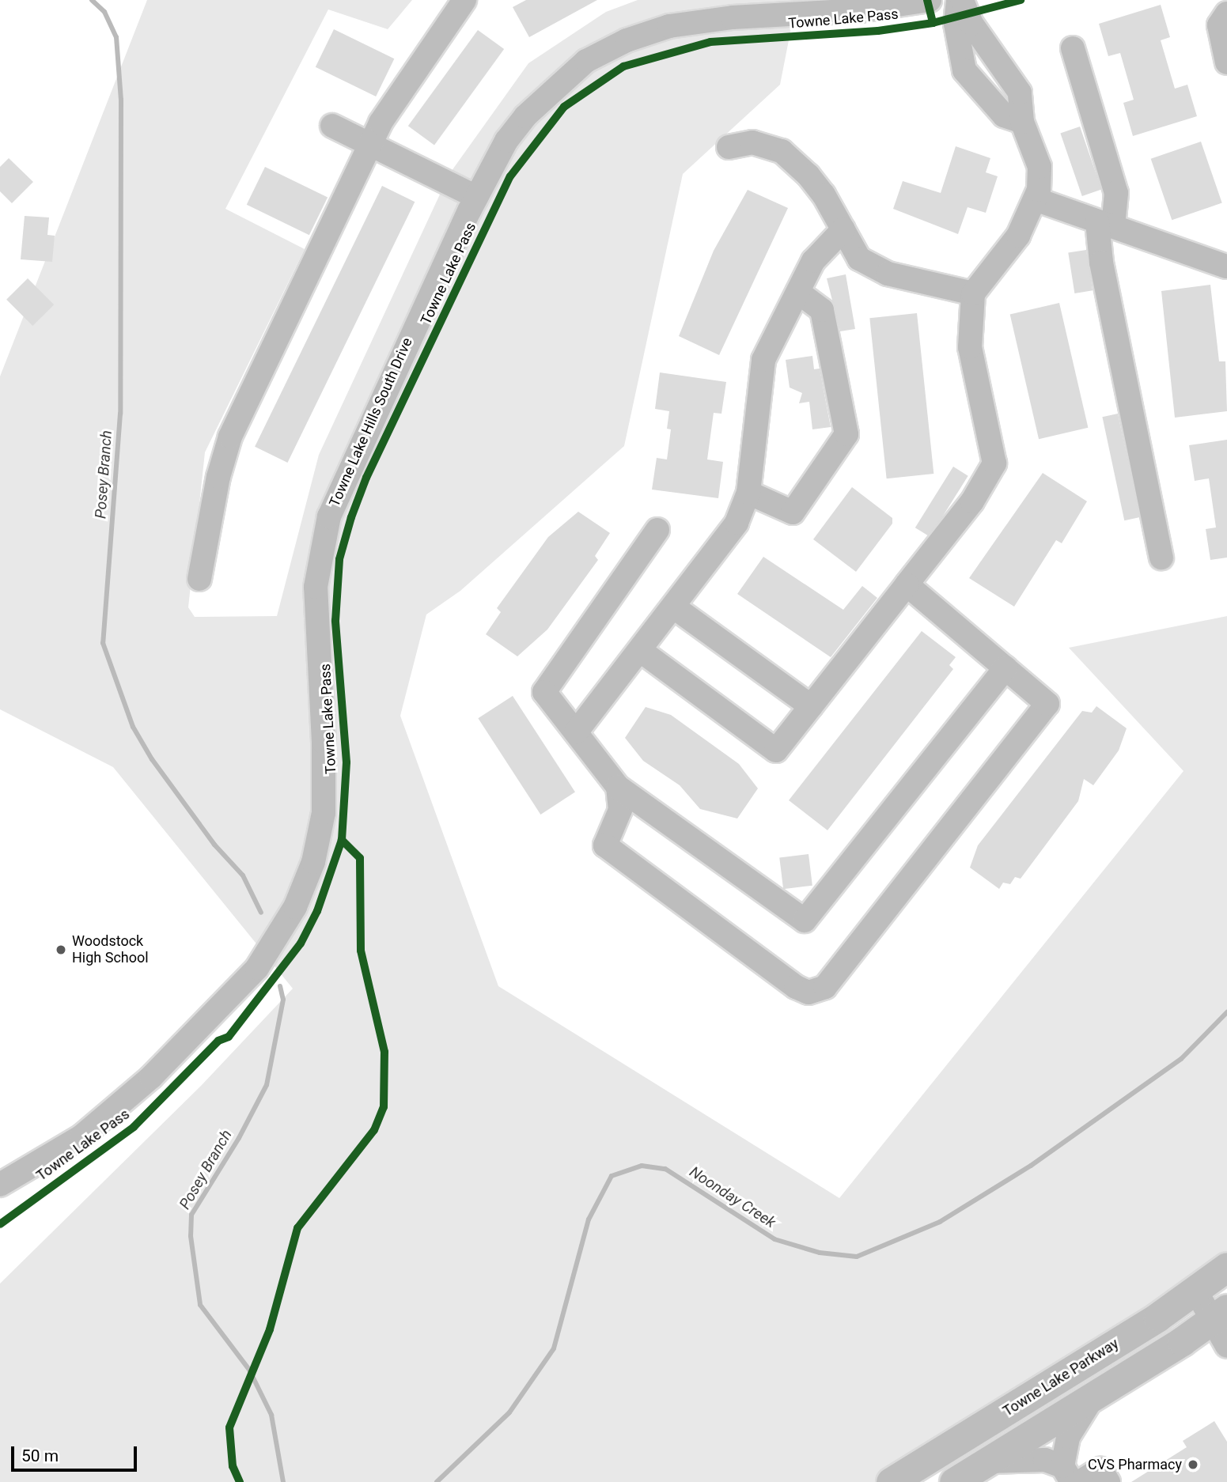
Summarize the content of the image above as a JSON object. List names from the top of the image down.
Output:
{
  "streets": {
    "main road": ["Towne Lake Parkway"],
    "street": ["Towne Lake Hills South Drive"],
    "cycle path": ["Towne Lake Pass"]
  },
  "water": ["Posey Branch", "Noonday Creek"],
  "places": ["Woodstock High School", "CVS Pharmacy"],
  "scale_bar": "50 m"
}
